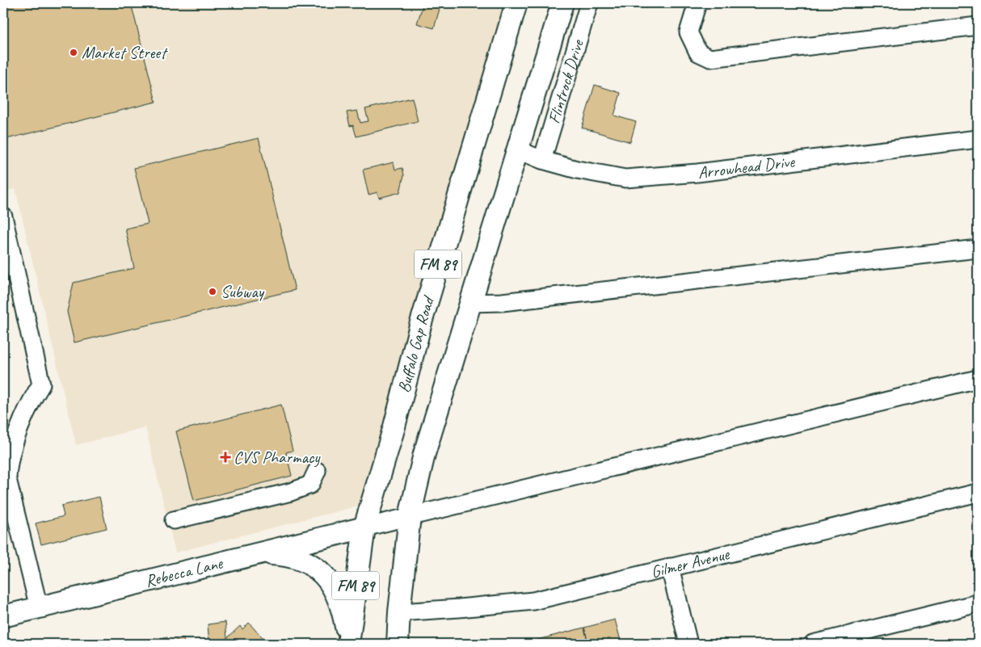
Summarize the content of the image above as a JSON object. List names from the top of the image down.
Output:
{
  "streets": {
    "main road": ["FM 89", "Buffalo Gap Road", "Rebecca Lane"],
    "street": ["Flintrock Drive", "Arrowhead Drive", "Gilmer Avenue"]
  },
  "crossings": [
    ["Flintrock Drive", "Arrowhead Drive"],
    ["Arrowhead Drive", "FM 89"],
    ["FM 89", "Gilmer Avenue"],
    ["Buffalo Gap Road", "Rebecca Lane"]
  ],
  "places": {
    "other": ["Market Street", "Subway"],
    "health": ["CVS Pharmacy"]
  }
}
